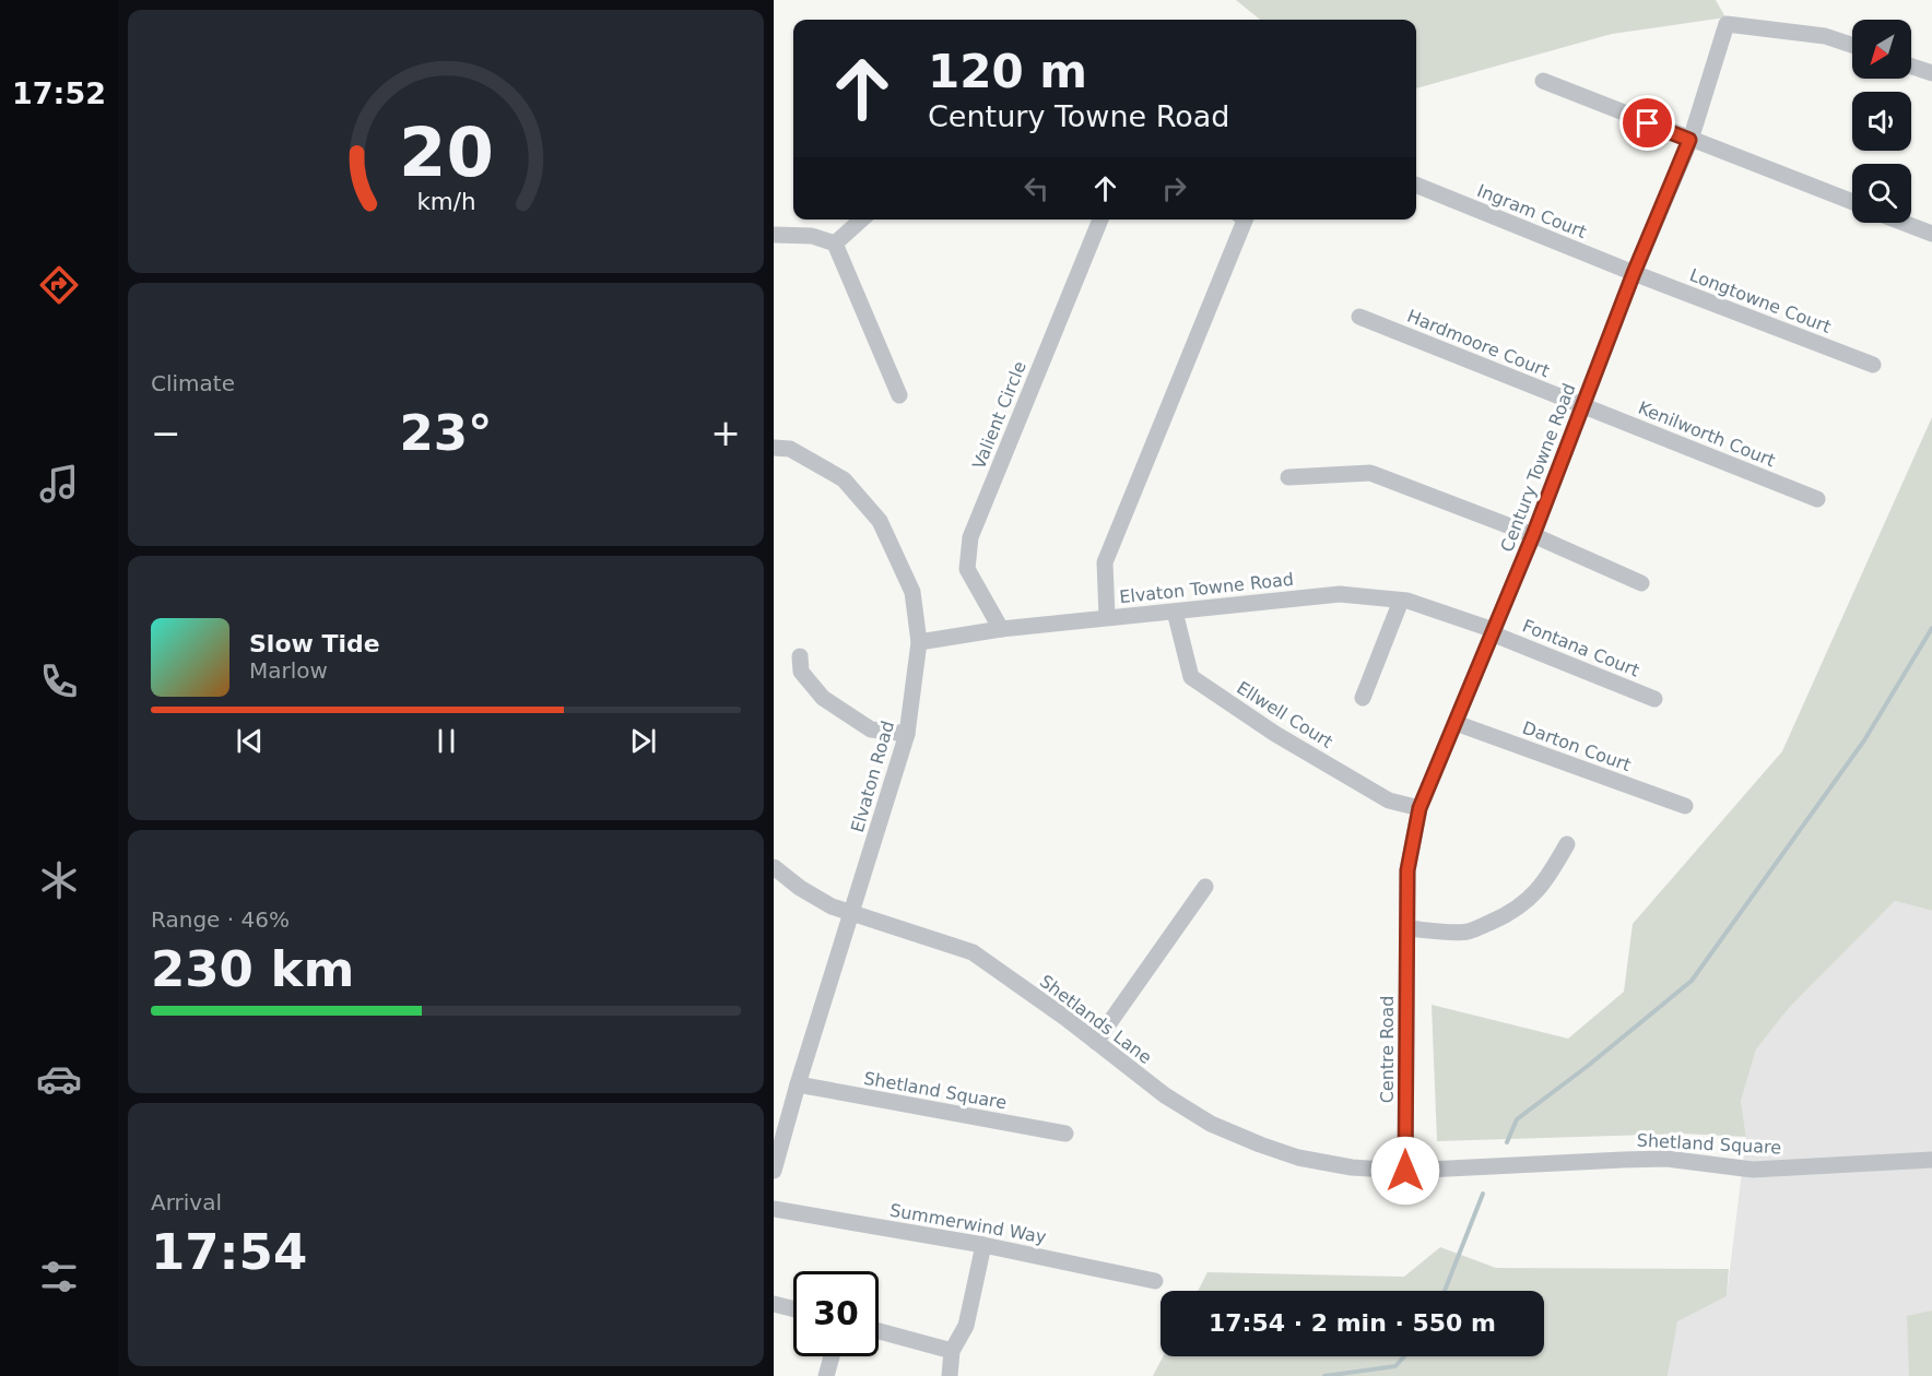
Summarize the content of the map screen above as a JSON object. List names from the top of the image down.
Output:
{
  "streets": {
    "street": [
      "Ingram Court",
      "Longtowne Court",
      "Hardmoore Court",
      "Valient Circle",
      "Kenilworth Court",
      "Century Towne Road",
      "Elvaton Towne Road",
      "Fontana Court",
      "Ellwell Court",
      "Darton Court",
      "Elvaton Road",
      "Shetlands Lane",
      "Centre Road",
      "Shetland Square",
      "Summerwind Way"
    ]
  },
  "crossings": [
    ["Ingram Court", "Longtowne Court"],
    ["Ingram Court", "Century Towne Road"],
    ["Longtowne Court", "Century Towne Road"],
    ["Hardmoore Court", "Kenilworth Court"],
    ["Hardmoore Court", "Century Towne Road"],
    ["Valient Circle", "Elvaton Towne Road"],
    ["Kenilworth Court", "Century Towne Road"],
    ["Century Towne Road", "Elvaton Towne Road"],
    ["Century Towne Road", "Fontana Court"],
    ["Century Towne Road", "Ellwell Court"],
    ["Century Towne Road", "Darton Court"],
    ["Century Towne Road", "Centre Road"],
    ["Elvaton Towne Road", "Fontana Court"],
    ["Elvaton Towne Road", "Ellwell Court"],
    ["Elvaton Towne Road", "Elvaton Road"],
    ["Elvaton Road", "Shetlands Lane"],
    ["Elvaton Road", "Shetland Square"],
    ["Shetlands Lane", "Centre Road"],
    ["Shetlands Lane", "Shetland Square"],
    ["Centre Road", "Shetland Square"]
  ],
  "north": "bottom left",
  "page": {
    "tabs": "17:52",
    "turn": ["120 m", "Century Towne Road"],
    "tile": [
      "Climate",
      ["Range · 46%", "230 km"],
      ["Arrival", "17:54"]
    ],
    "heat": ["−", "23°", "+"],
    "song": ["Slow Tide", "Marlow"],
    "limit": "30",
    "trip": "17:54 · 2 min · 550 m",
    "gauge": ["20", "km/h"]
  }
}
